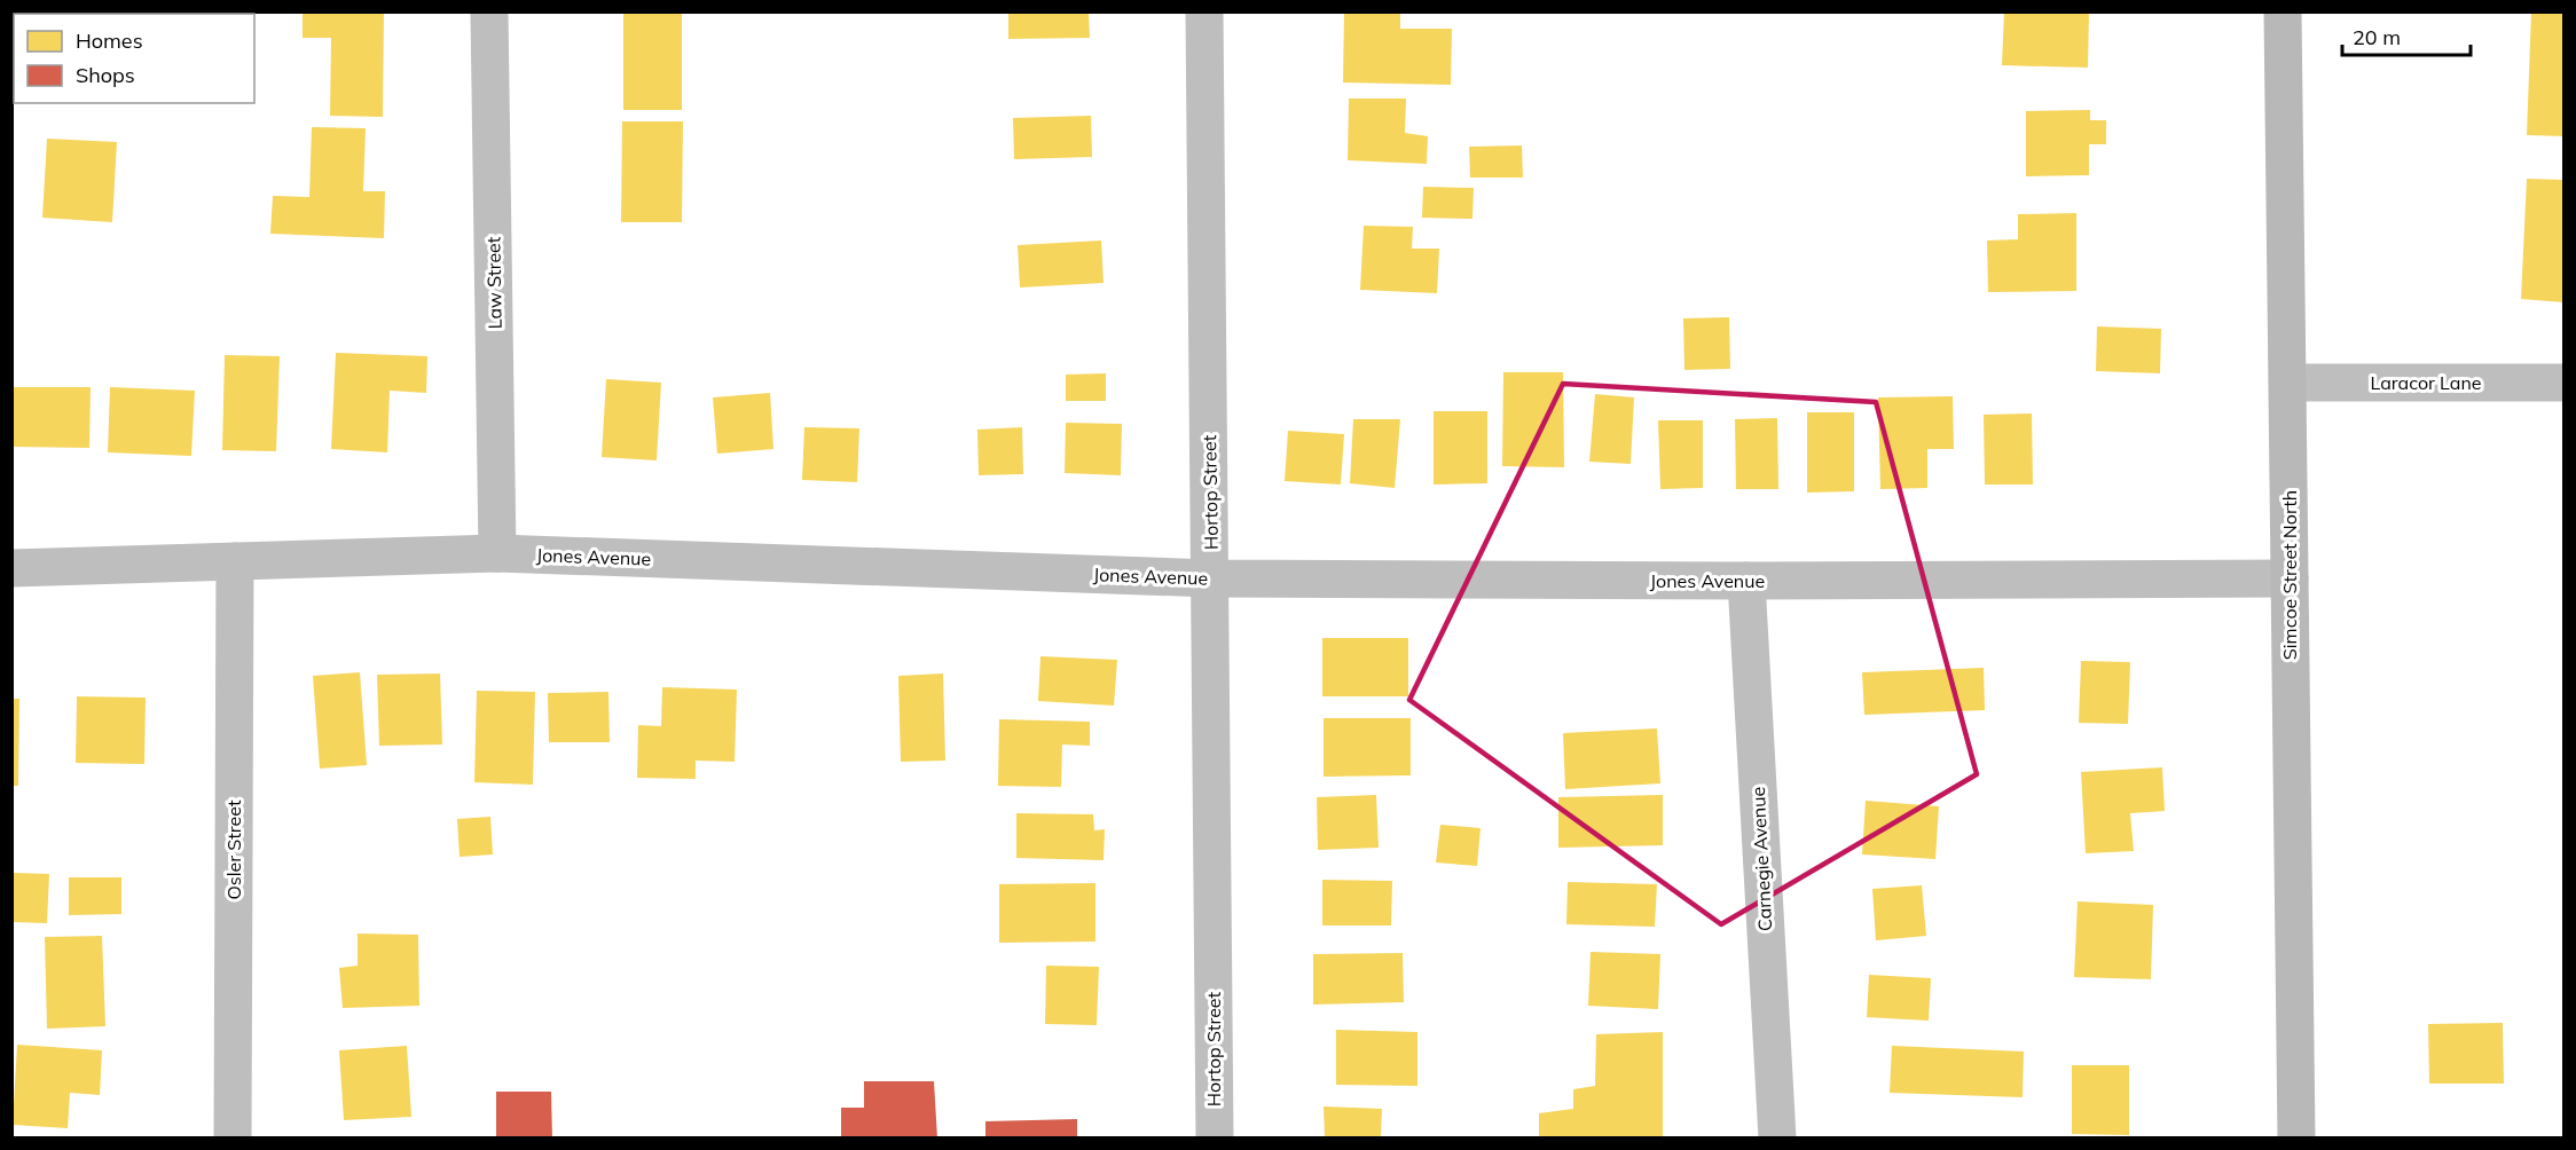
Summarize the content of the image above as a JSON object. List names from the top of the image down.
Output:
{
  "streets": {
    "main road": ["Simcoe Street North"],
    "street": [
      "Law Street",
      "Laracor Lane",
      "Hortop Street",
      "Jones Avenue",
      "Osler Street",
      "Carnegie Avenue"
    ]
  },
  "crossings": [
    ["Law Street", "Jones Avenue"],
    ["Laracor Lane", "Simcoe Street North"],
    ["Hortop Street", "Jones Avenue"],
    ["Jones Avenue", "Simcoe Street North"],
    ["Jones Avenue", "Osler Street"],
    ["Jones Avenue", "Carnegie Avenue"]
  ],
  "legend": ["Homes", "Shops"],
  "scale_bar": "20 m"
}
